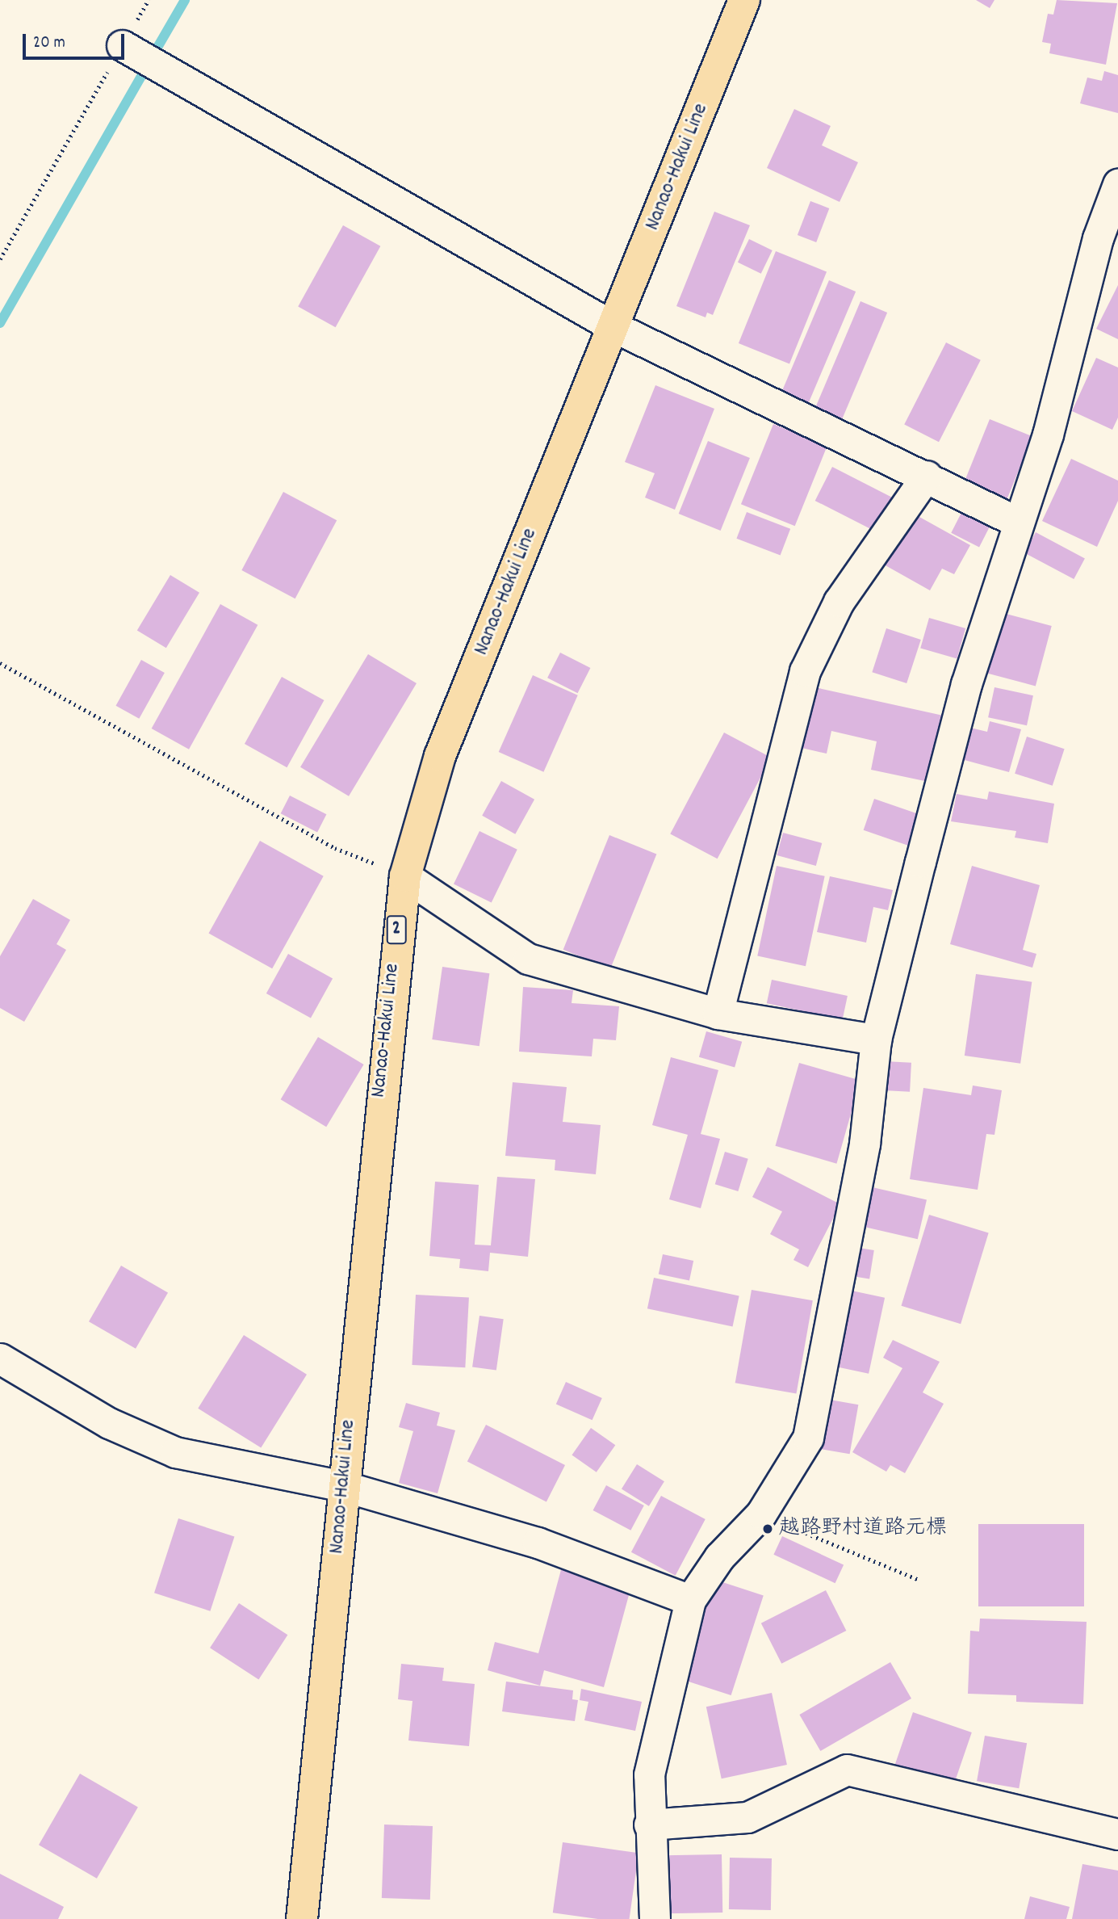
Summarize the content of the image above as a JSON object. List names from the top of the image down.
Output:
{
  "streets": {
    "main road": ["Nanao-Hakui Line", "2"]
  },
  "places": ["越路野村道路元標"],
  "scale_bar": "20 m"
}
